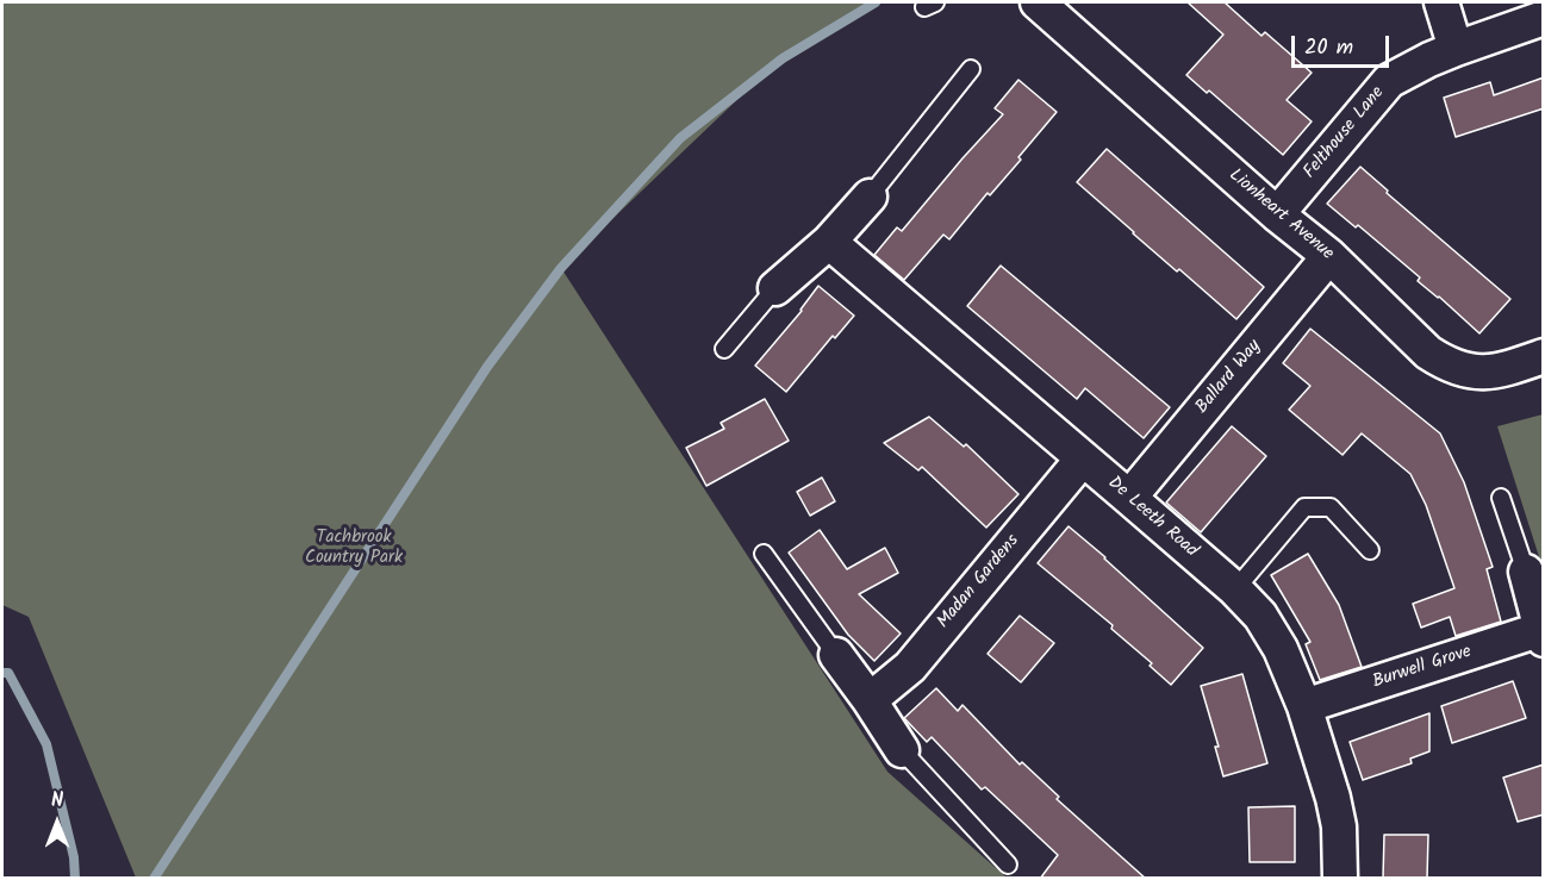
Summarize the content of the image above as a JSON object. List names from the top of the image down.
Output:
{
  "streets": {
    "street": [
      "Felthouse Lane",
      "Lionheart Avenue",
      "Ballard Way",
      "De Leeth Road",
      "Madan Gardens",
      "Burwell Grove"
    ]
  },
  "crossings": [
    ["Felthouse Lane", "Lionheart Avenue"],
    ["Lionheart Avenue", "Ballard Way"],
    ["Ballard Way", "De Leeth Road"],
    ["De Leeth Road", "Madan Gardens"],
    ["De Leeth Road", "Burwell Grove"]
  ],
  "parks": ["Tachbrook Country Park"],
  "scale_bar": "20 m",
  "north": "top"
}
